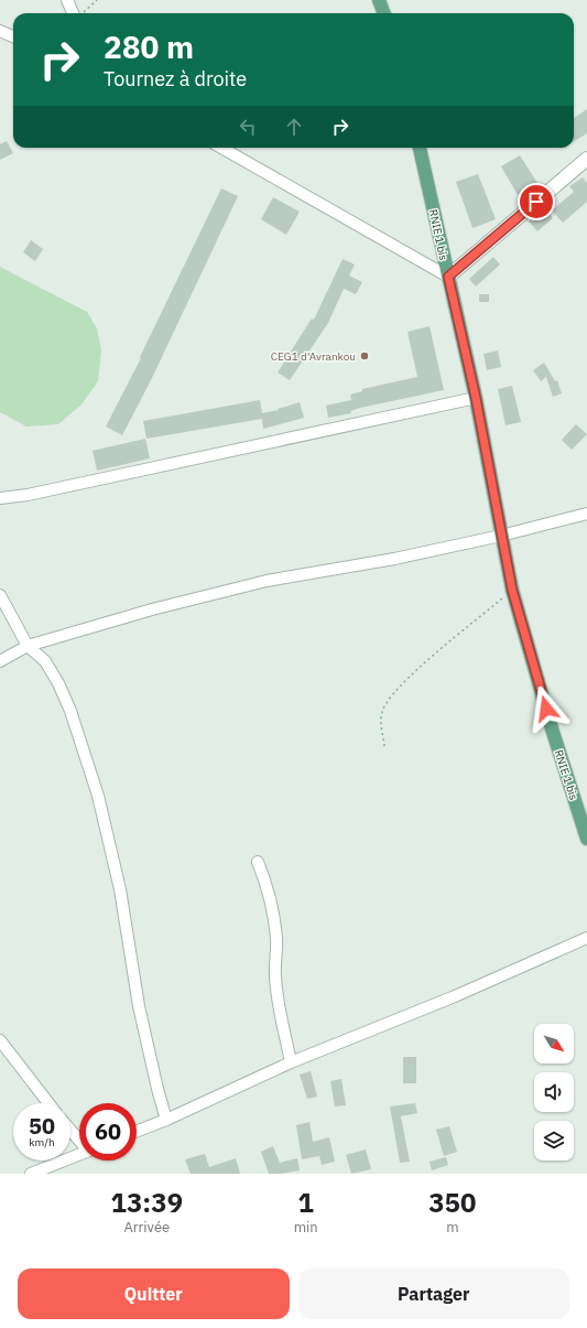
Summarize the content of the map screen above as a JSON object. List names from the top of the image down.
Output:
{
  "streets": {
    "main road": ["RNIE 1 bis"]
  },
  "places": ["CEG1 d'Avrankou"],
  "north": "bottom right",
  "page": {
    "turn": ["280 m", "Tournez à droite"],
    "speed": "50 km/h",
    "limit": "60",
    "eta": [
      "13:39",
      "Arrivée",
      "1",
      "min",
      "350",
      "m"
    ],
    "buttons": ["Quitter", "Partager"]
  }
}
